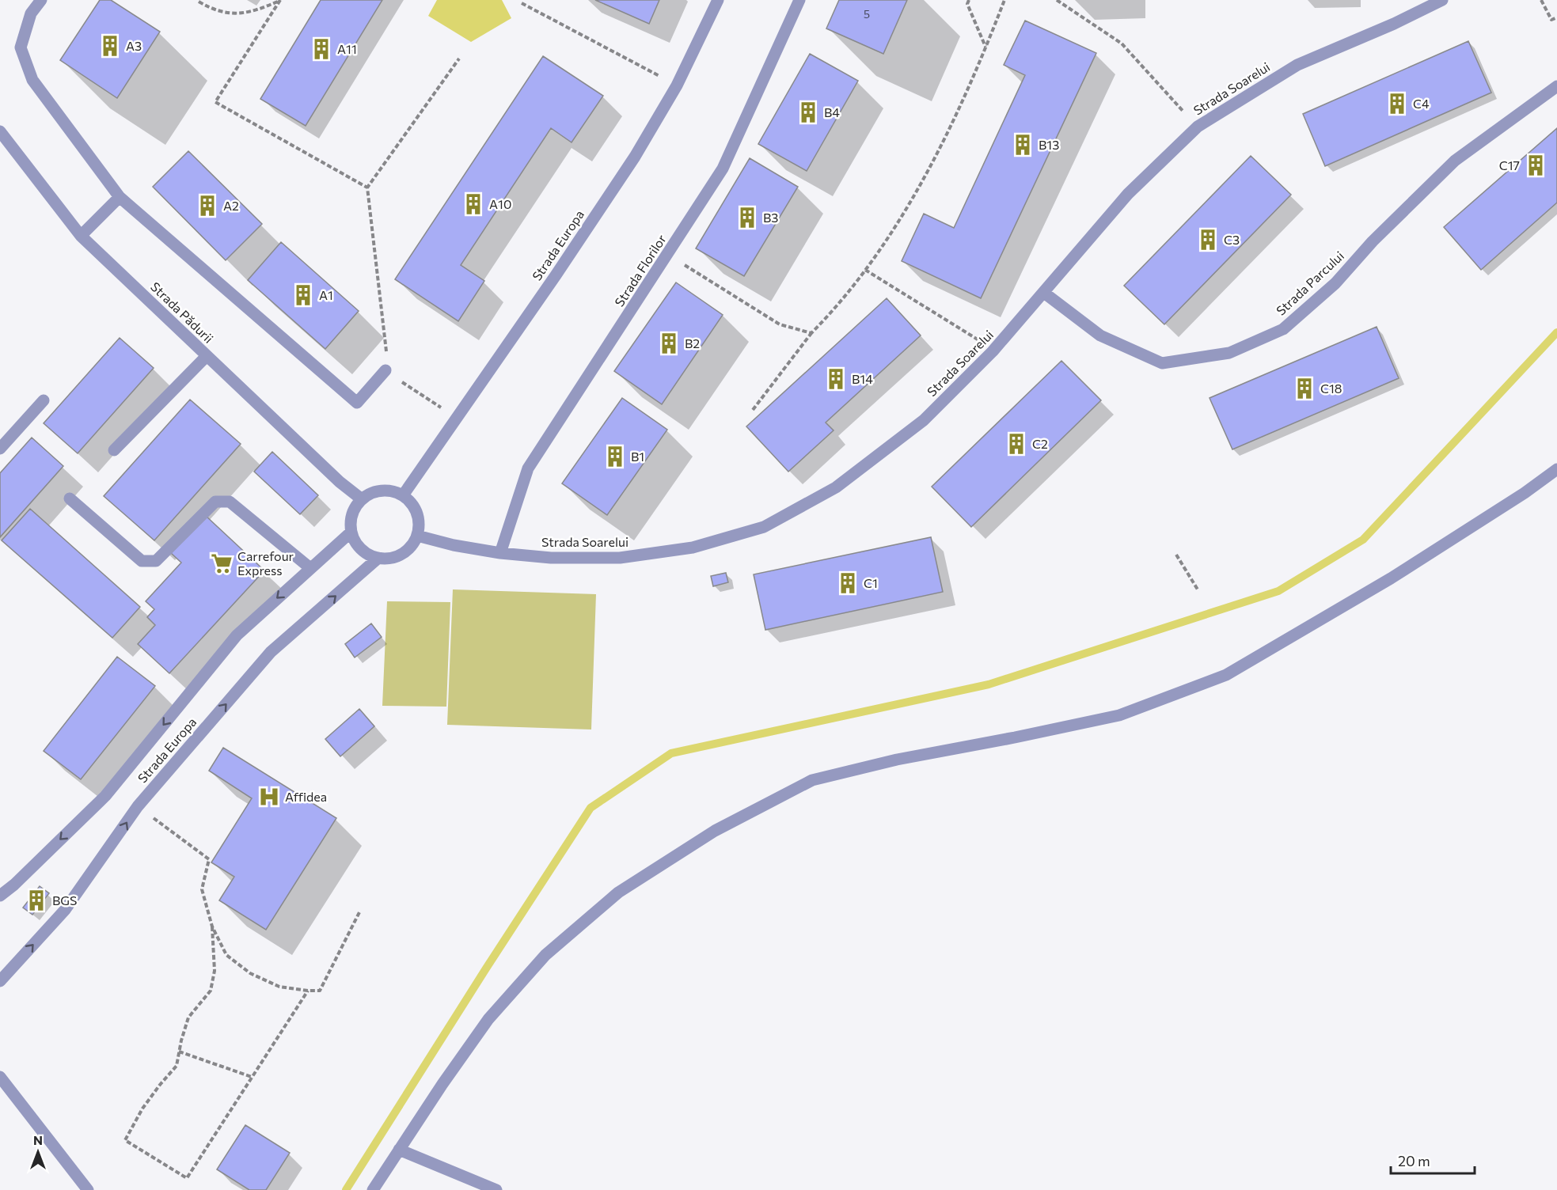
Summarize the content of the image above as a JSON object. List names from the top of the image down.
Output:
{
  "streets": {
    "street": [
      "Strada Soarelui",
      "Strada Europa",
      "Strada Florilor",
      "Strada Parcului",
      "Strada Pădurii"
    ]
  },
  "crossings": [
    ["Strada Soarelui", "Strada Europa"],
    ["Strada Soarelui", "Strada Florilor"],
    ["Strada Soarelui", "Strada Parcului"],
    ["Strada Soarelui", "Strada Pădurii"],
    ["Strada Europa", "Strada Pădurii"]
  ],
  "places": {
    "building": [
      "A3",
      "A11",
      "C4",
      "B4",
      "B13",
      "C17",
      "A10",
      "A2",
      "B3",
      "C3",
      "A1",
      "B2",
      "B14",
      "C18",
      "C2",
      "B1",
      "C1",
      "BGS"
    ],
    "supermarket": ["Carrefour Express"],
    "hospital": ["Affidea"]
  },
  "house_numbers": ["5"],
  "scale_bar": "20 m",
  "north": "top"
}
